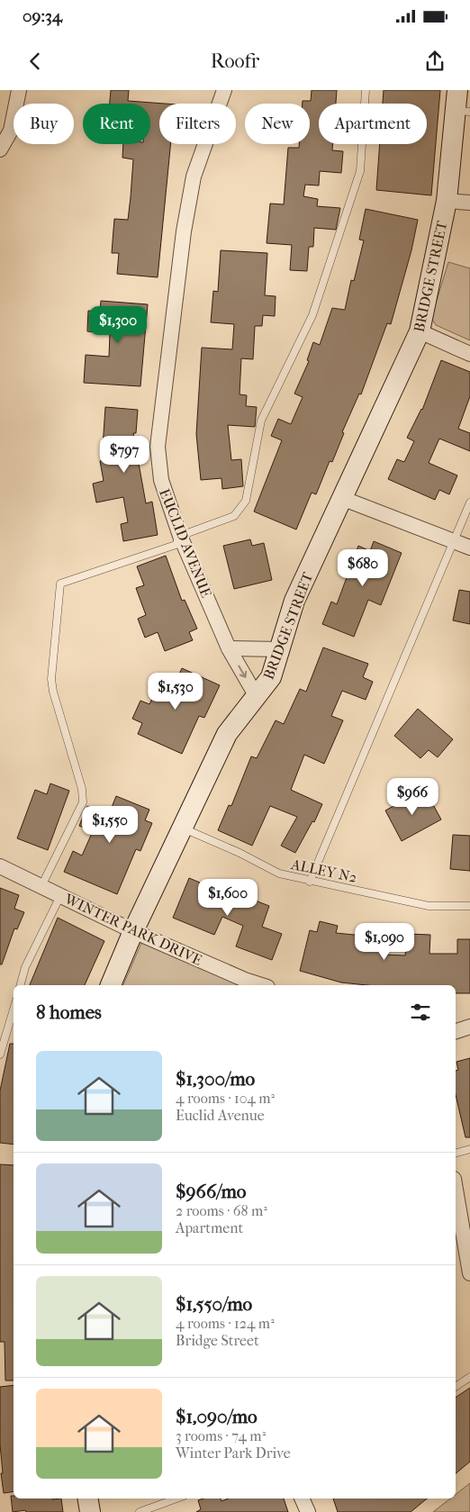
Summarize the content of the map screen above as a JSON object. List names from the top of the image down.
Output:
{
  "streets": {
    "street": ["BRIDGE STREET", "EUCLID AVENUE", "WINTER PARK DRIVE"],
    "lane": ["ALLEY N2"]
  },
  "crossings": [
    ["BRIDGE STREET", "EUCLID AVENUE"],
    ["BRIDGE STREET", "ALLEY N2"],
    ["BRIDGE STREET", "WINTER PARK DRIVE"]
  ],
  "page": {
    "status": "09:34",
    "header": "Roofr",
    "chip": [
      "Buy",
      "Rent",
      "Filters",
      "New",
      "Apartment"
    ],
    "price": [
      "$1,300",
      "$797",
      "$680",
      "$1,530",
      "$966",
      "$1,550",
      "$1,600",
      "$1,090"
    ],
    "heading": "8 homes",
    "list": [
      {
        "name": "$1,300/mo",
        "note": "4 rooms · 104 m² · Euclid Avenue"
      },
      {
        "name": "$966/mo",
        "note": "2 rooms · 68 m² · Apartment"
      },
      {
        "name": "$1,550/mo",
        "note": "4 rooms · 124 m² · Bridge Street"
      },
      {
        "name": "$1,090/mo",
        "note": "3 rooms · 74 m² · Winter Park Drive"
      }
    ]
  }
}
